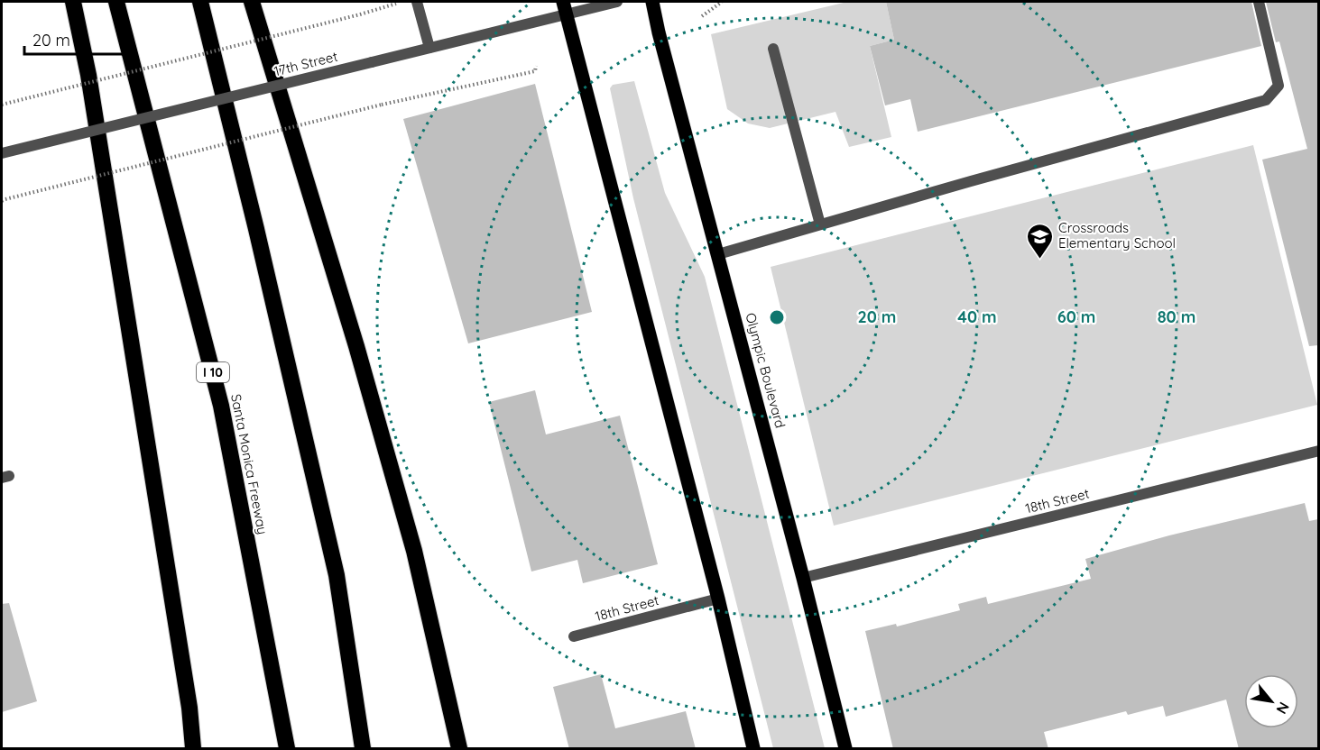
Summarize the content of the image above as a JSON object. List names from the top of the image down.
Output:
{
  "streets": {
    "highway": ["I 10", "Santa Monica Freeway"],
    "main road": ["Olympic Boulevard"],
    "street": ["17th Street", "18th Street"]
  },
  "crossings": [
    ["Olympic Boulevard", "18th Street"]
  ],
  "places": {
    "school or university": ["Crossroads Elementary School"]
  },
  "scale_bar": "20 m",
  "north": "bottom right",
  "rings": [
    "20 m",
    "40 m",
    "60 m",
    "80 m"
  ]
}
